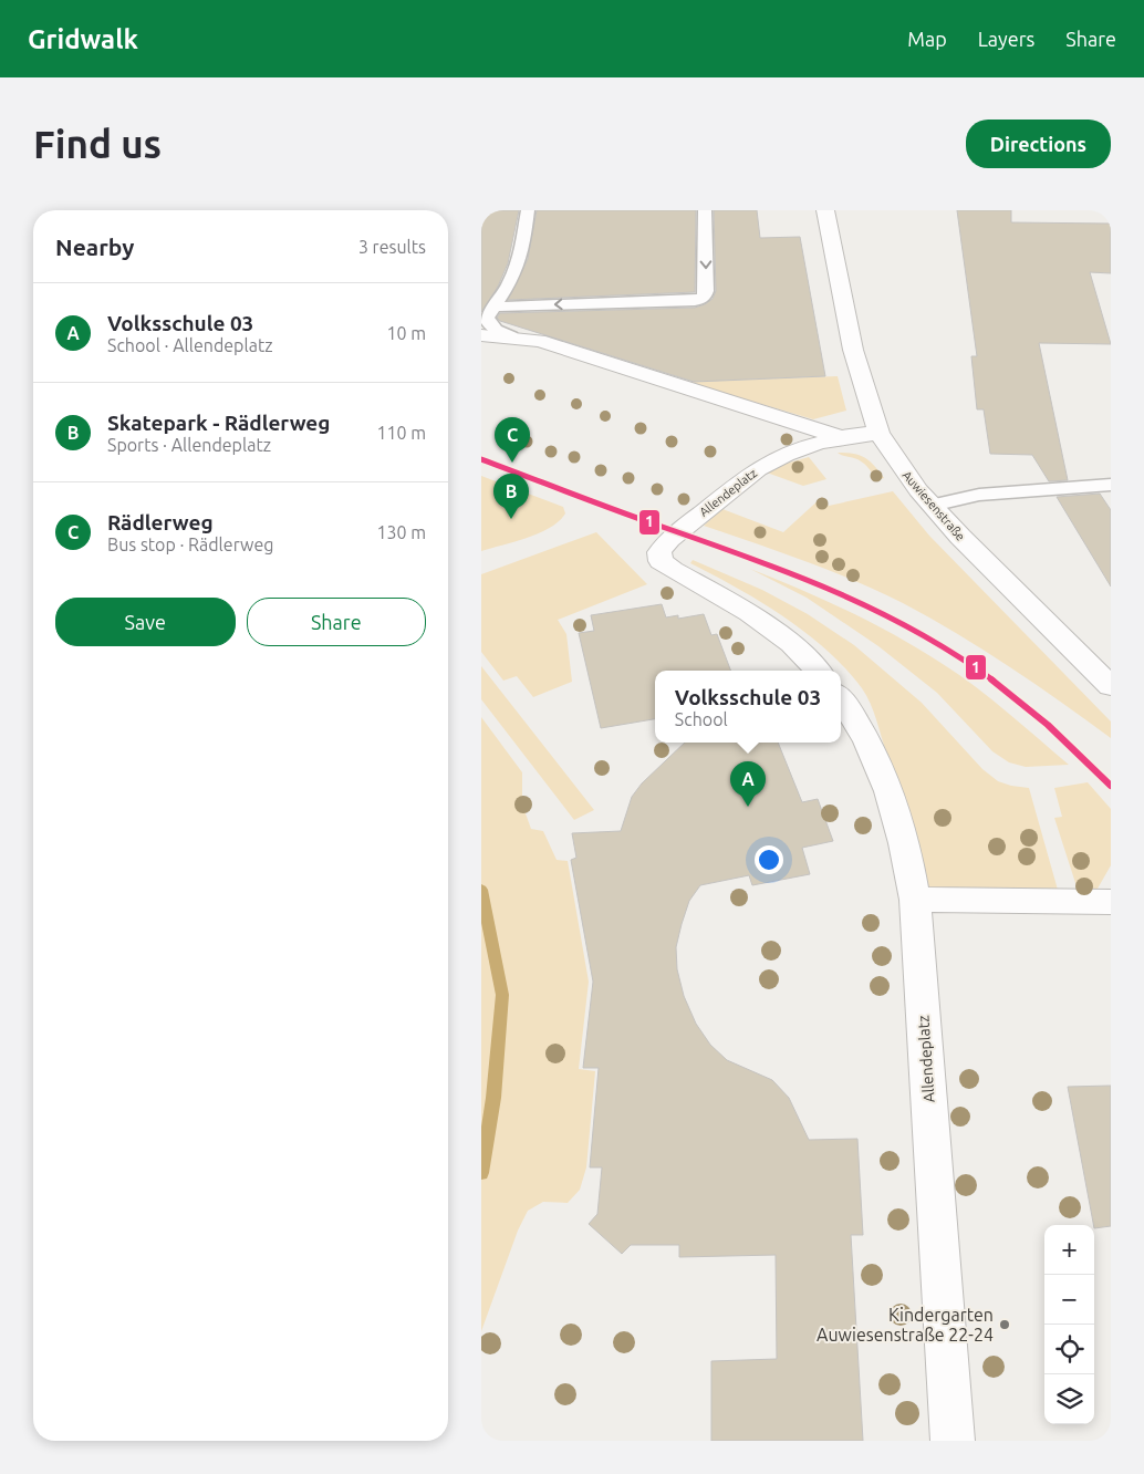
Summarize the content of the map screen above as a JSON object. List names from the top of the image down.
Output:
{
  "streets": {
    "street": ["Allendeplatz", "Auwiesenstraße"]
  },
  "crossings": [
    ["Allendeplatz", "Auwiesenstraße"]
  ],
  "places": ["Kindergarten Auwiesenstraße 22-24"],
  "lines": ["transit line 1"],
  "page": {
    "header": "Gridwalk",
    "nav": ["Map", "Layers", "Share"],
    "buttons": [
      "Directions",
      ["Save", "Share"]
    ],
    "title": "Find us",
    "heading": ["Nearby", "3 results"],
    "list": [
      {
        "mark": "A",
        "name": "Volksschule 03",
        "note": "School · Allendeplatz",
        "value": "10 m"
      },
      {
        "mark": "B",
        "name": "Skatepark - Rädlerweg",
        "note": "Sports · Allendeplatz",
        "value": "110 m"
      },
      {
        "mark": "C",
        "name": "Rädlerweg",
        "note": "Bus stop · Rädlerweg",
        "value": "130 m"
      }
    ],
    "pins": ["C", "B", "A"],
    "popup": ["Volksschule 03", "School"],
    "map_buttons": ["+", "−"]
  }
}
